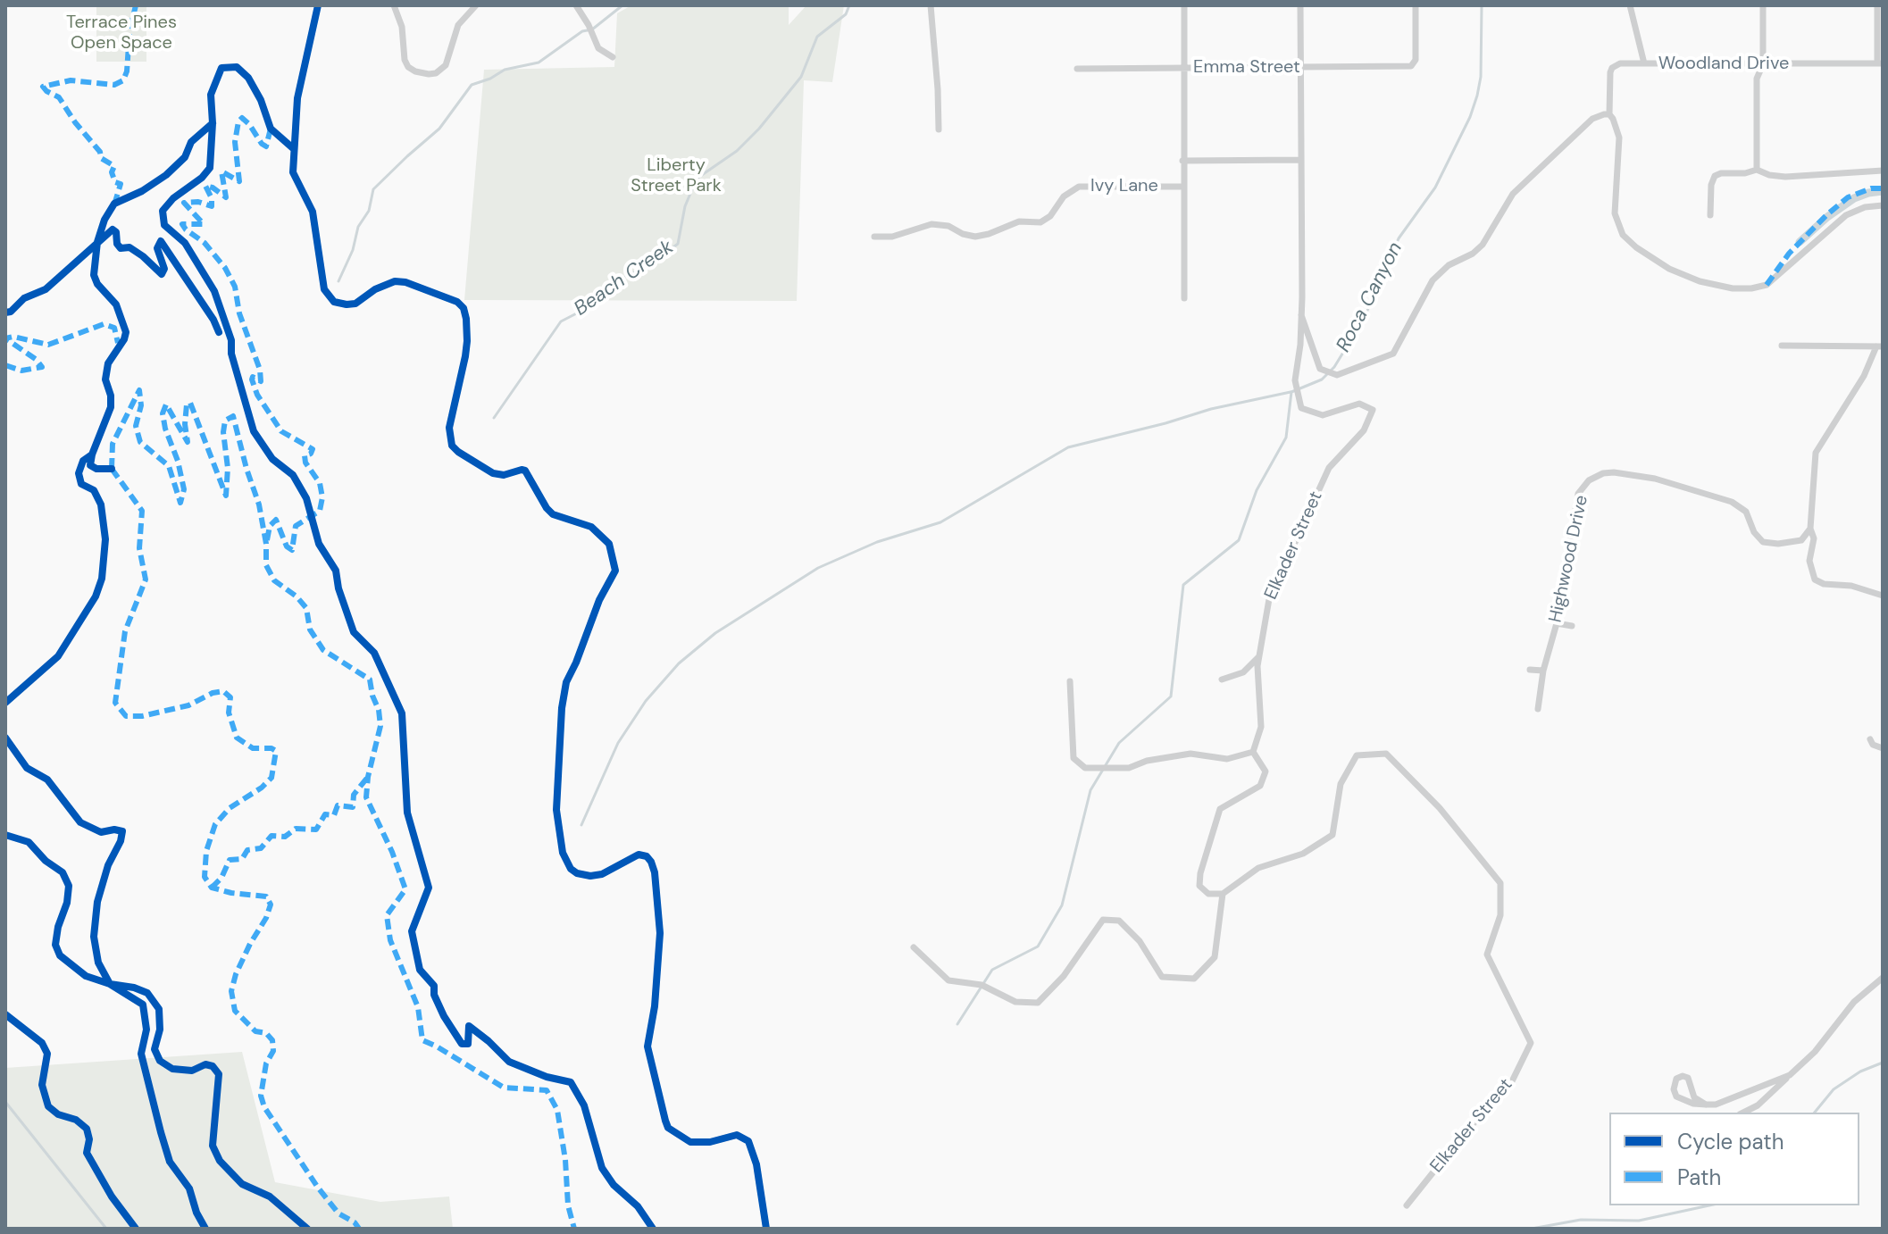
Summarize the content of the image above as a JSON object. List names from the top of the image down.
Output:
{
  "streets": {
    "street": [
      "Woodland Drive",
      "Emma Street",
      "Ivy Lane",
      "Elkader Street",
      "Highwood Drive"
    ]
  },
  "crossings": [
    ["Emma Street", "Elkader Street"]
  ],
  "water": ["Beach Creek", "Roca Canyon"],
  "parks": ["Terrace Pines Open Space", "Liberty Street Park"],
  "legend": ["Cycle path", "Path"]
}
